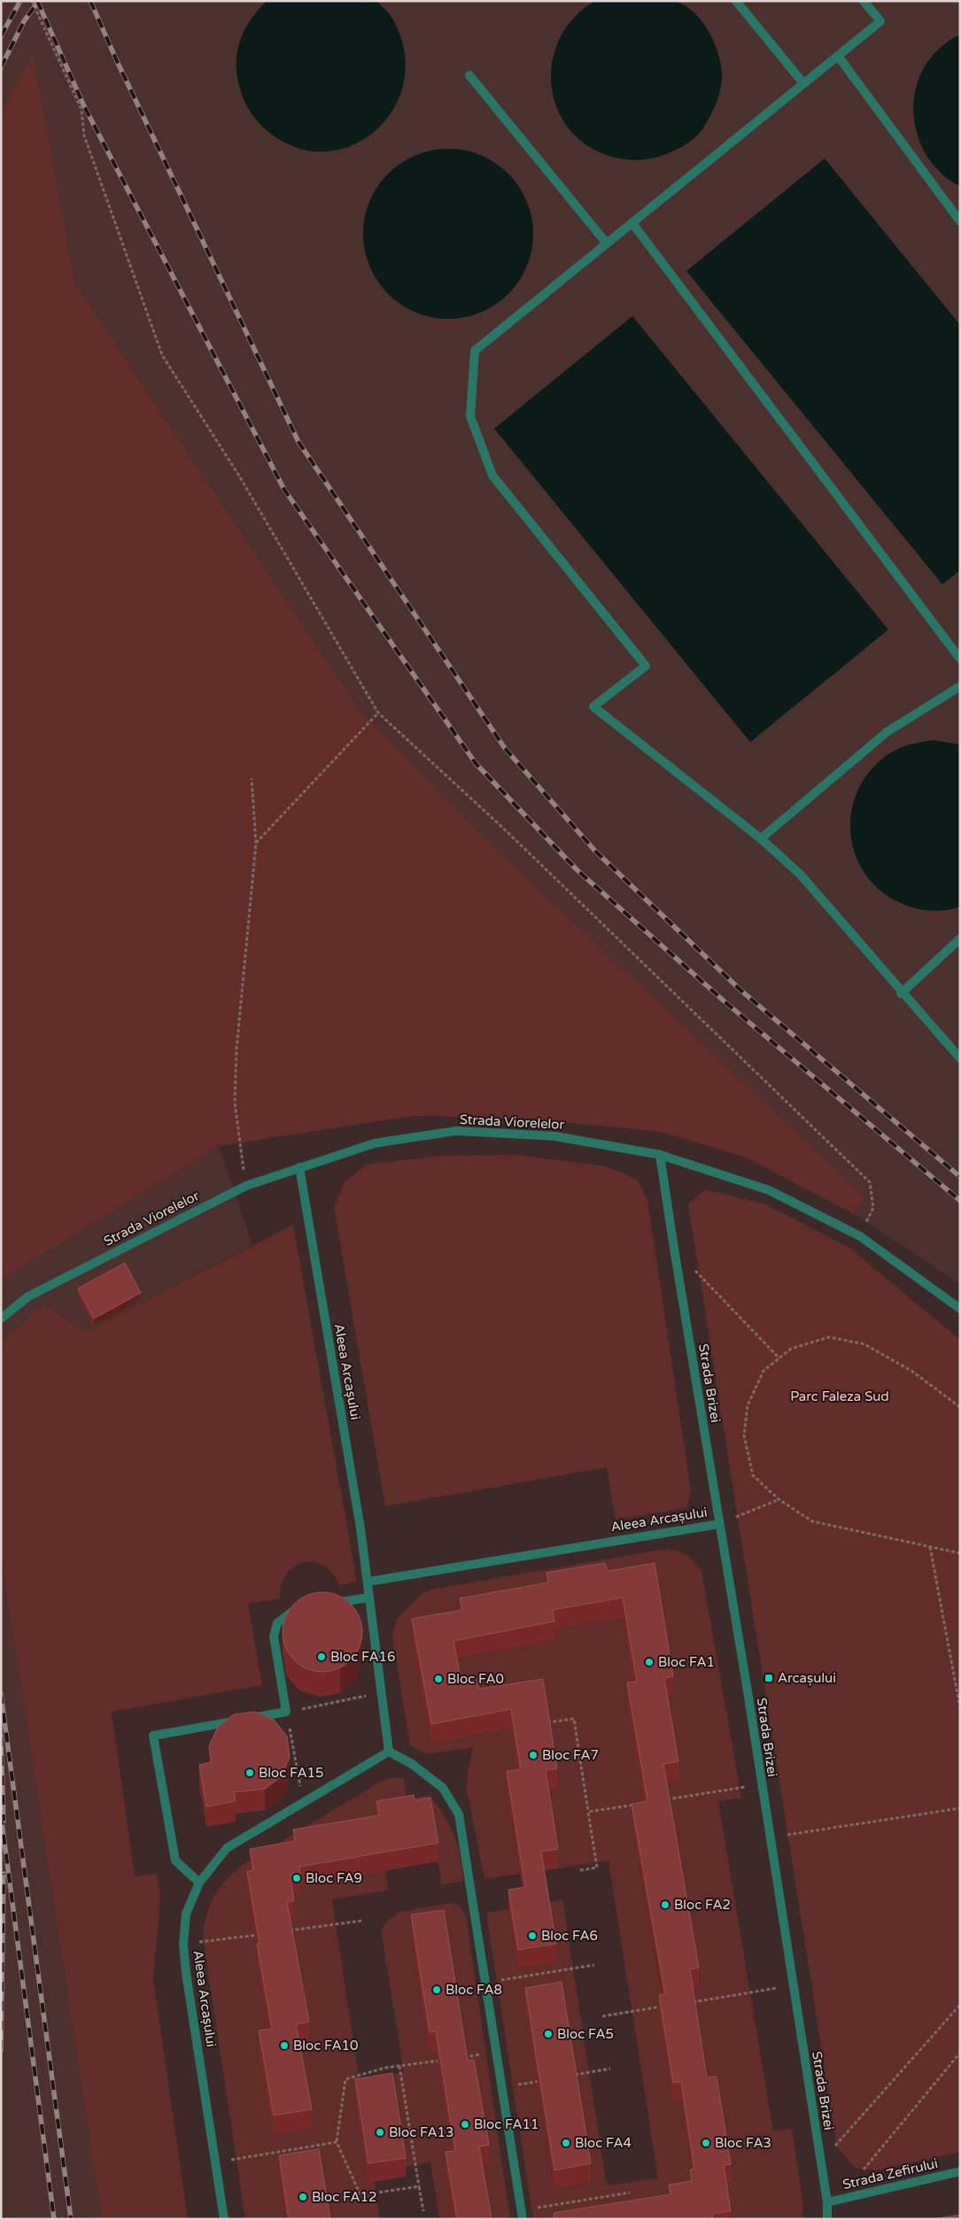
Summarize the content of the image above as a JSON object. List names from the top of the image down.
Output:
{
  "streets": {
    "street": [
      "Strada Viorelelor",
      "Aleea Arcașului",
      "Strada Brizei",
      "Strada Zefirului"
    ]
  },
  "crossings": [
    ["Strada Viorelelor", "Aleea Arcașului"],
    ["Strada Viorelelor", "Strada Brizei"],
    ["Aleea Arcașului", "Strada Brizei"],
    ["Strada Brizei", "Strada Zefirului"]
  ],
  "parks": ["Parc Faleza Sud"],
  "places": {
    "other": [
      "Bloc FA16",
      "Bloc FA1",
      "Bloc FA0",
      "Bloc FA7",
      "Bloc FA15",
      "Bloc FA9",
      "Bloc FA2",
      "Bloc FA6",
      "Bloc FA8",
      "Bloc FA5",
      "Bloc FA10",
      "Bloc FA11",
      "Bloc FA13",
      "Bloc FA4",
      "Bloc FA3",
      "Bloc FA12"
    ],
    "transit": ["Arcașului"]
  }
}
